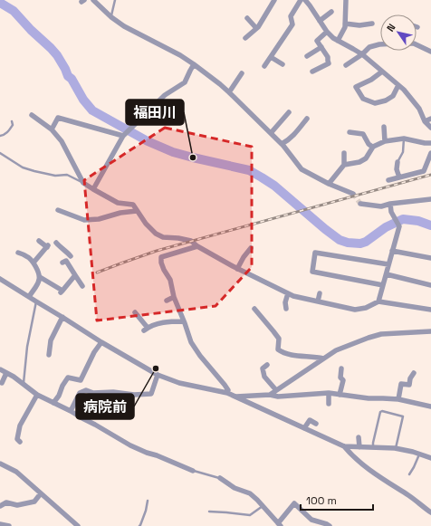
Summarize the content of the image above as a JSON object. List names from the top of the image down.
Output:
{
  "places": ["福田川", "病院前"],
  "scale_bar": "100 m",
  "north": "top left"
}
